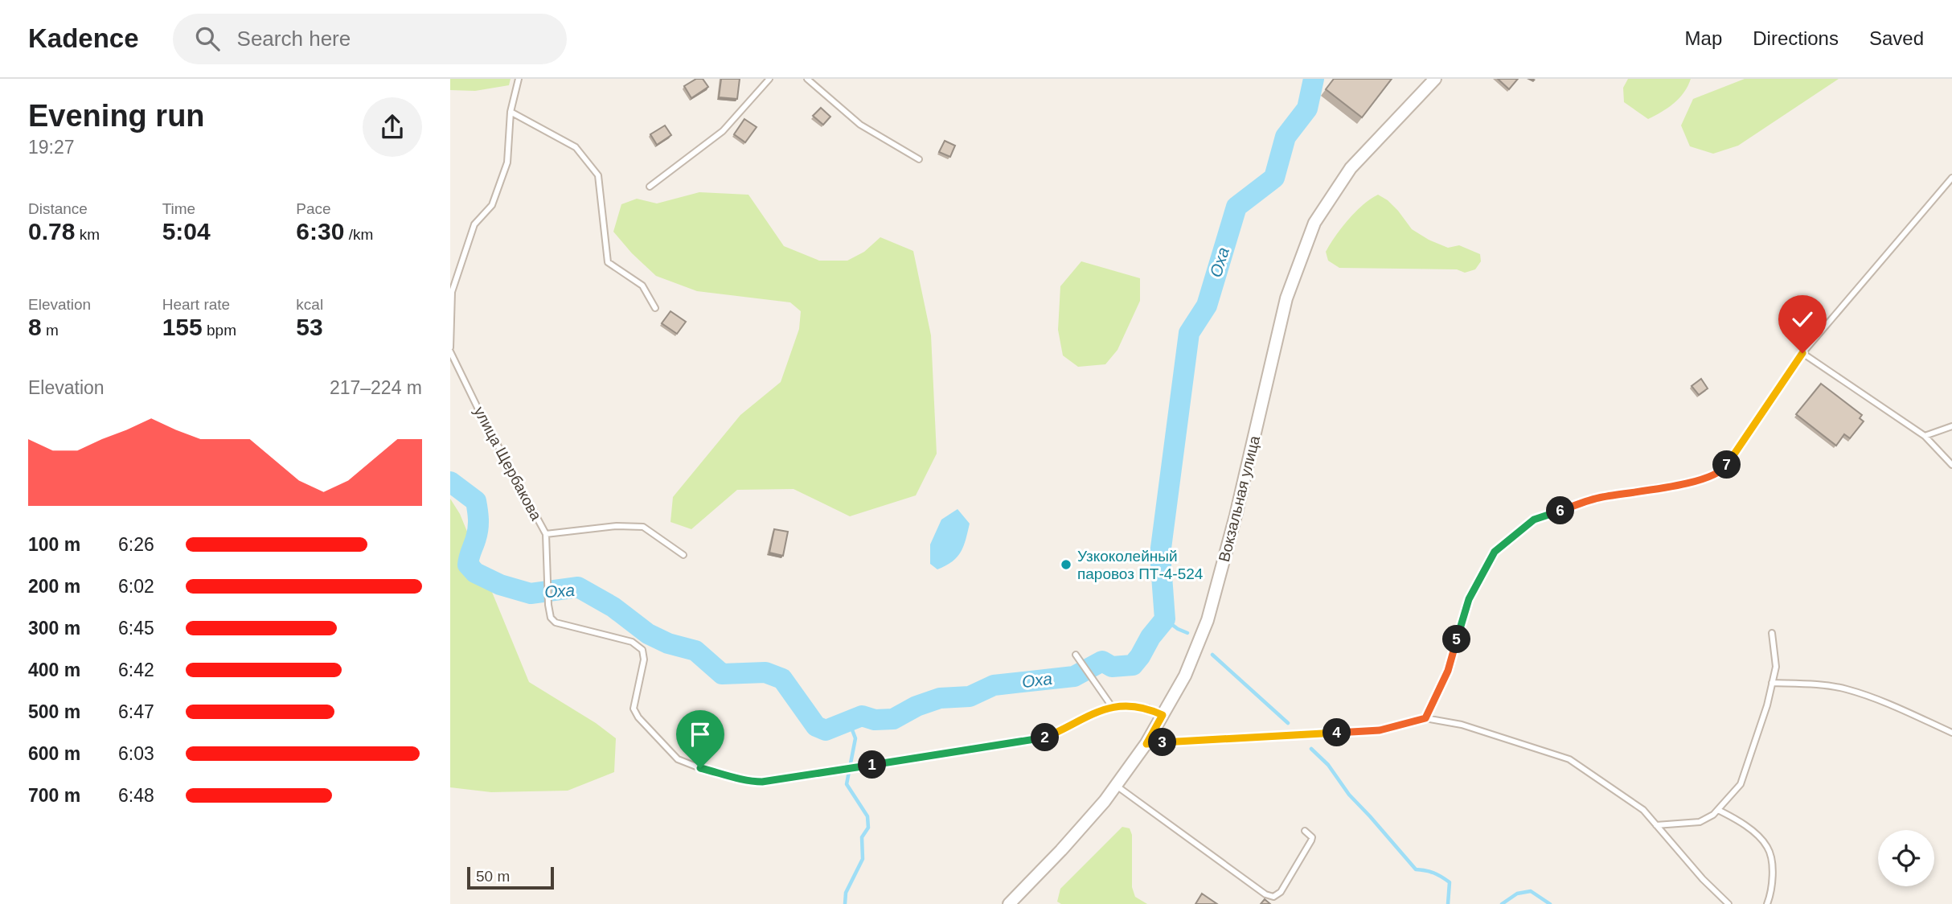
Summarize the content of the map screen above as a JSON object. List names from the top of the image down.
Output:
{
  "streets": {
    "street": ["Вокзальная улица"],
    "lane": ["улица Щербакова"]
  },
  "water": ["Оха"],
  "places": ["Узкоколейный паровоз ПТ-4-524"],
  "scale_bar": "50 m",
  "page": {
    "header": "Kadence",
    "search": "Search here",
    "nav": ["Map", "Directions", "Saved"],
    "heading": ["Evening run", "19:27"],
    "stats": [
      ["Distance", "0.78 km"],
      ["Time", "5:04"],
      ["Pace", "6:30 /km"],
      ["Elevation", "8 m"],
      ["Heart rate", "155 bpm"],
      ["kcal", "53"]
    ],
    "chart": ["Elevation", "217–224 m"],
    "pins": [
      "7",
      "6",
      "5",
      "4",
      "2",
      "3",
      "1"
    ],
    "list": [
      {
        "name": "100 m",
        "note": "6:26"
      },
      {
        "name": "200 m",
        "note": "6:02"
      },
      {
        "name": "300 m",
        "note": "6:45"
      },
      {
        "name": "400 m",
        "note": "6:42"
      },
      {
        "name": "500 m",
        "note": "6:47"
      },
      {
        "name": "600 m",
        "note": "6:03"
      },
      {
        "name": "700 m",
        "note": "6:48"
      }
    ],
    "scale": "50 m"
  }
}
